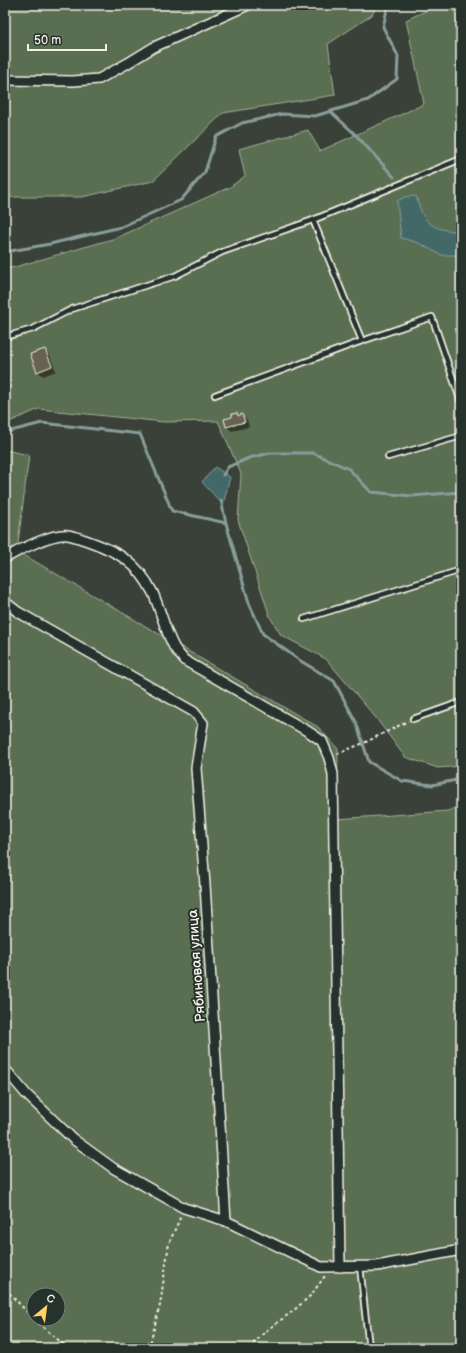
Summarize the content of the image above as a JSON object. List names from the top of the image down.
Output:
{
  "streets": {
    "street": ["Рябиновая улица"]
  },
  "scale_bar": "50 m",
  "north": "top right"
}
